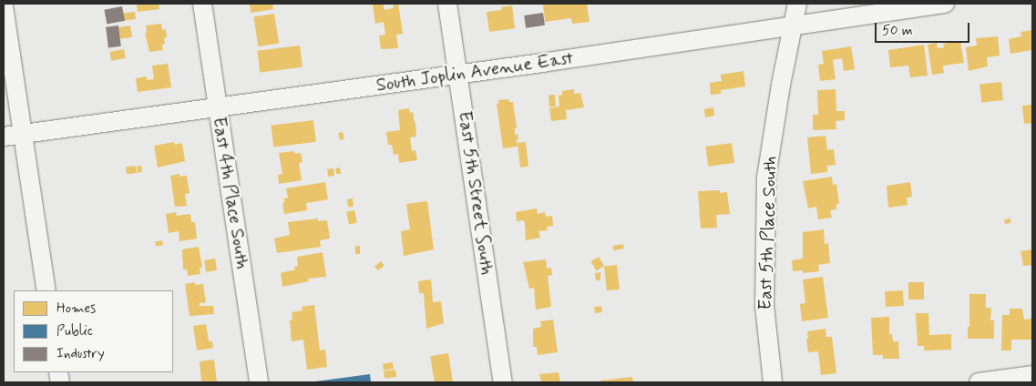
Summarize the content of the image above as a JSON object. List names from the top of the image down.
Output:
{
  "streets": {
    "street": [
      "South Joplin Avenue East",
      "East 4th Place South",
      "East 5th Street South",
      "East 5th Place South"
    ]
  },
  "crossings": [
    ["South Joplin Avenue East", "East 4th Place South"],
    ["South Joplin Avenue East", "East 5th Street South"],
    ["South Joplin Avenue East", "East 5th Place South"]
  ],
  "legend": ["Homes", "Public", "Industry"],
  "scale_bar": "50 m"
}
